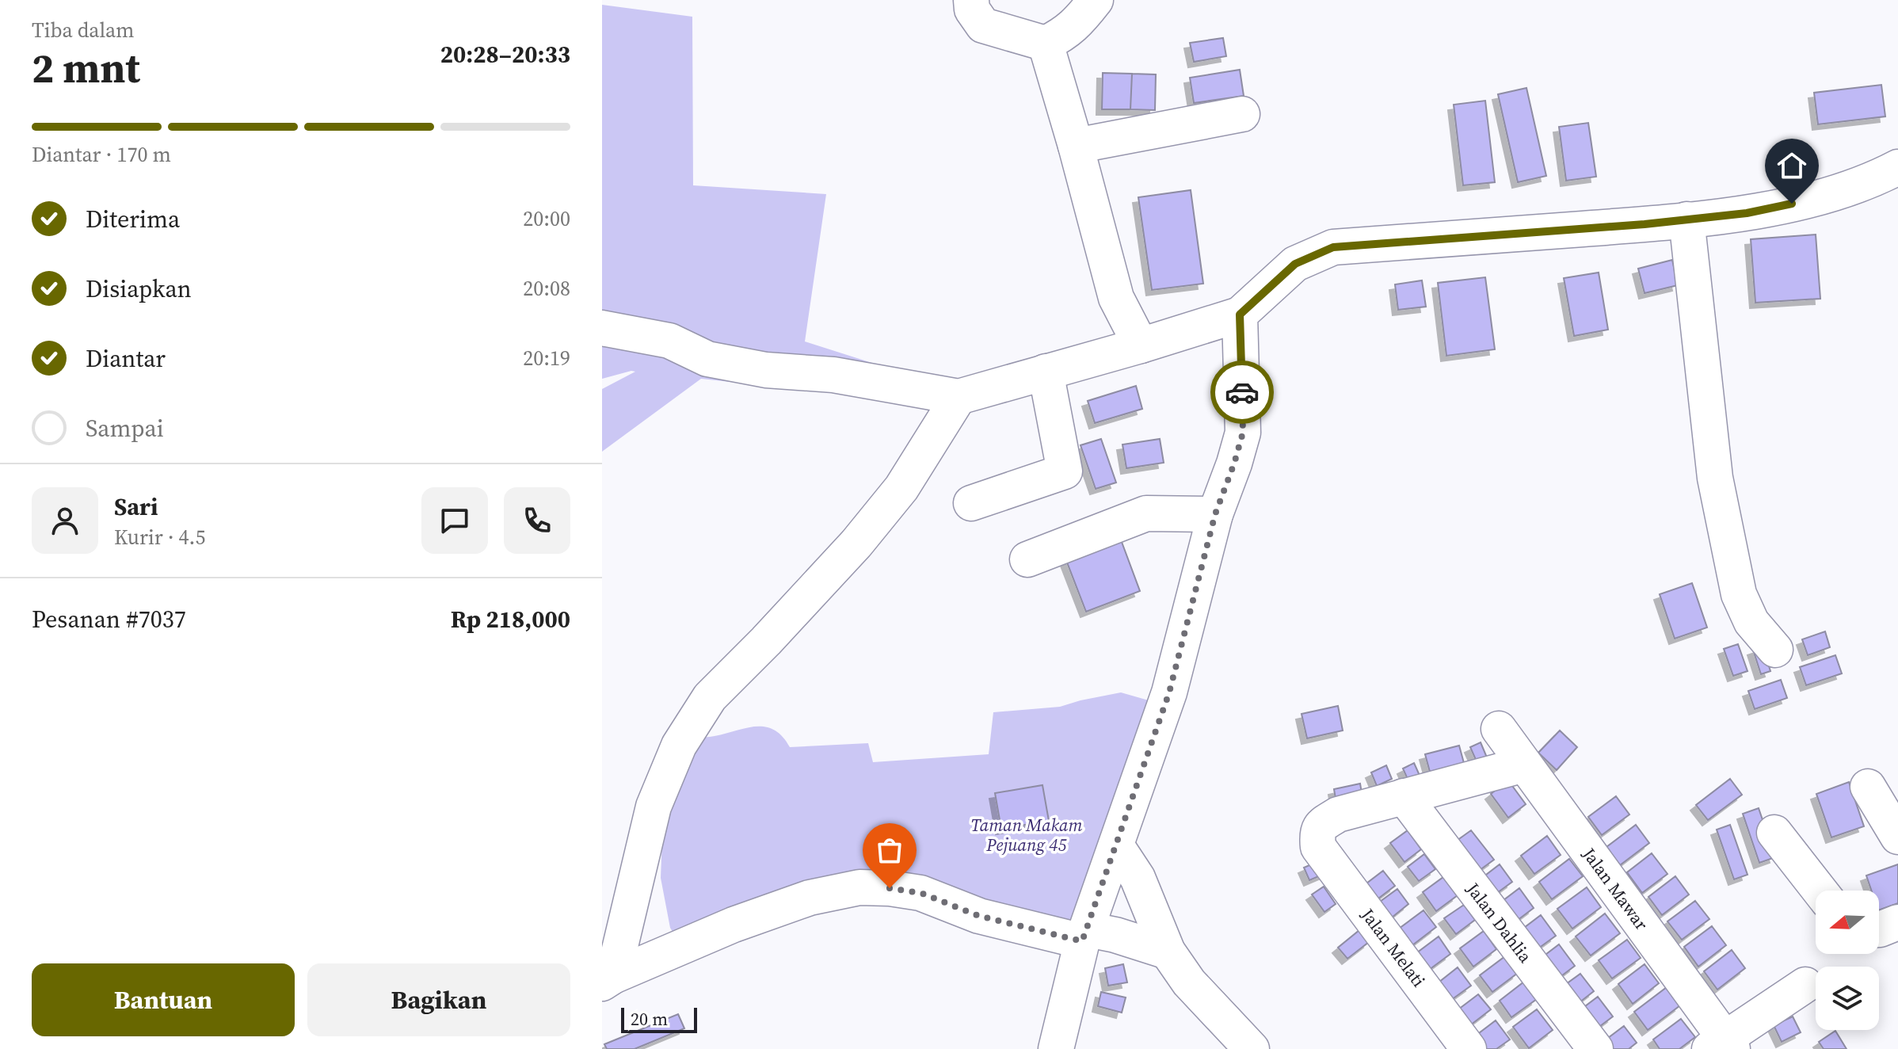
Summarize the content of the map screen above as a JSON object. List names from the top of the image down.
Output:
{
  "streets": {
    "street": ["Jalan Mawar", "Jalan Dahlia", "Jalan Melati"]
  },
  "crossings": [
    ["Jalan Dahlia", "Jalan Melati"]
  ],
  "parks": ["Taman Makam Pejuang 45"],
  "scale_bar": "20 m",
  "north": "left",
  "page": {
    "heading": ["2 mnt", "Tiba dalam", "20:28–20:33"],
    "panel": [
      "Sari",
      "Kurir · 4.5",
      "Pesanan #7037",
      "Rp 218,000"
    ],
    "bar": "Diantar · 170 m",
    "list": [
      ["Diterima", "20:00"],
      ["Disiapkan", "20:08"],
      ["Diantar", "20:19"],
      "Sampai"
    ],
    "buttons": ["Bantuan", "Bagikan"],
    "scale": "20 m"
  }
}
